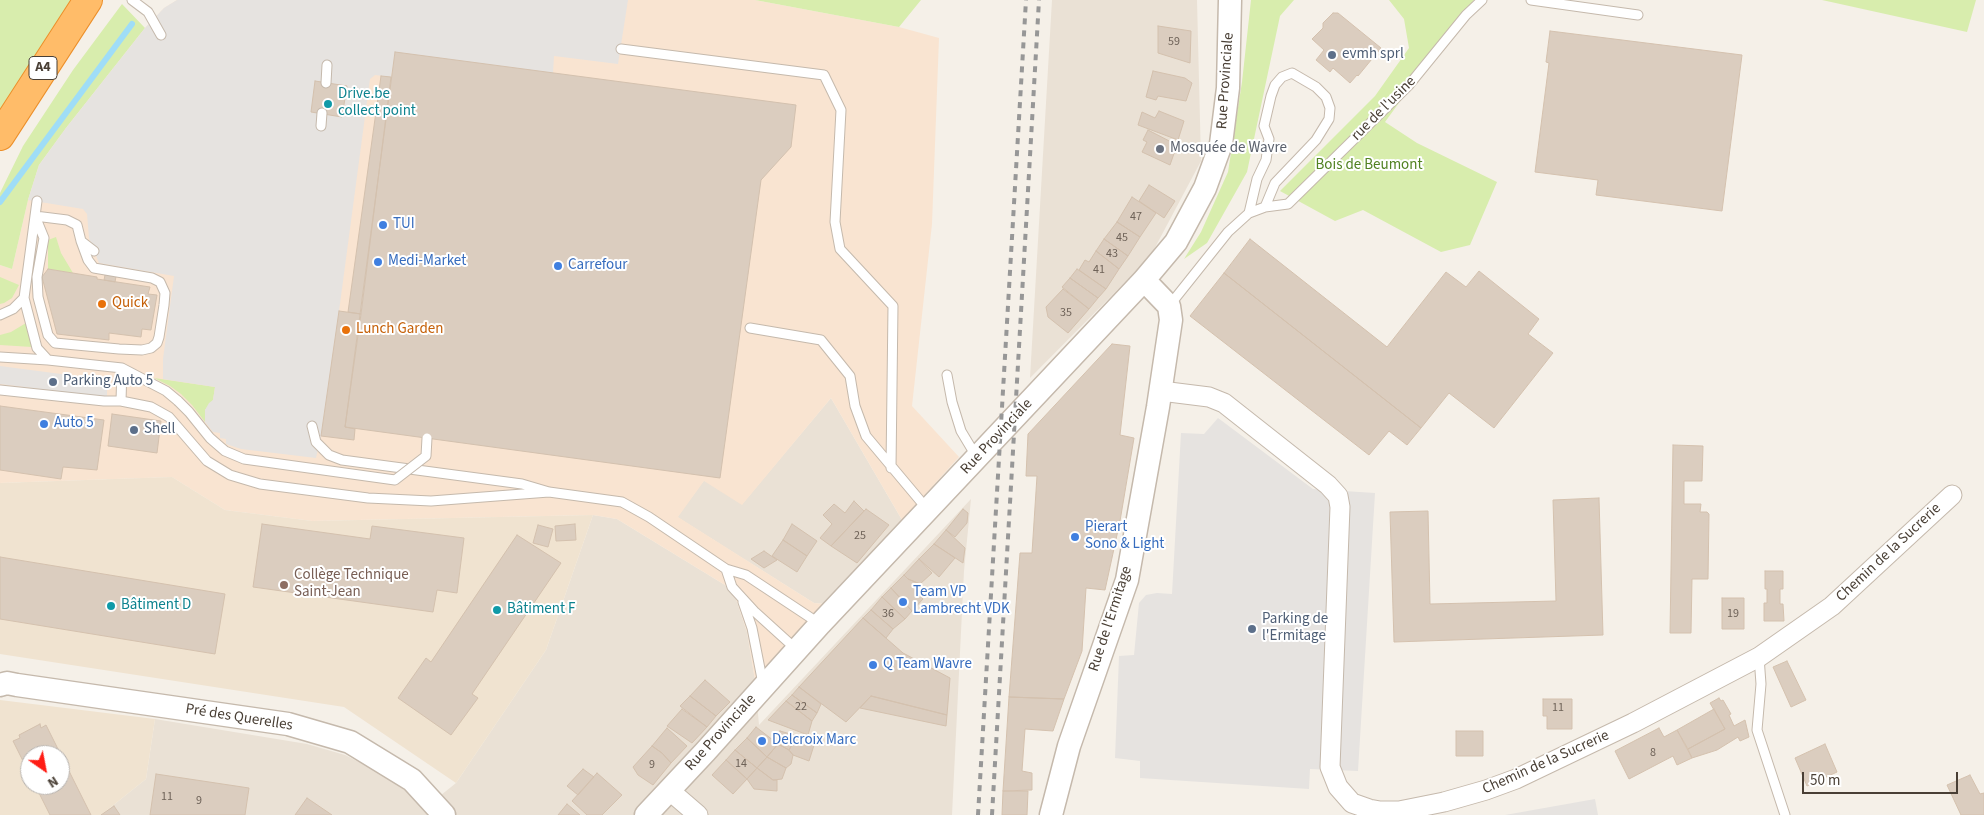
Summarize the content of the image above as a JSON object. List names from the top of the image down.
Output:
{
  "streets": {
    "highway": ["A4"],
    "street": [
      "Rue Provinciale",
      "Chemin de la Sucrerie",
      "Rue de l'Ermitage",
      "Pré des Querelles"
    ],
    "lane": ["rue de l'usine"]
  },
  "crossings": [
    ["rue de l'usine", "Rue de l'Ermitage"],
    ["Chemin de la Sucrerie", "Rue de l'Ermitage"]
  ],
  "parks": ["Bois de Beumont"],
  "places": [
    "evmh sprl",
    "Drive.be collect point",
    "Mosquée de Wavre",
    "TUI",
    "Medi-Market",
    "Carrefour",
    "Quick",
    "Lunch Garden",
    "Parking Auto 5",
    "Auto 5",
    "Shell",
    "Pierart Sono & Light",
    "Collège Technique Saint-Jean",
    "Team VP Lambrecht VDK",
    "Bâtiment D",
    "Bâtiment F",
    "Parking de l'Ermitage",
    "Q Team Wavre",
    "Delcroix Marc"
  ],
  "house_numbers": [
    "59",
    "47",
    "45",
    "43",
    "41",
    "35",
    "25",
    "36",
    "19",
    "22",
    "11",
    "8",
    "14",
    "9",
    "11",
    "9"
  ],
  "scale_bar": "50 m",
  "north": "bottom right"
}
